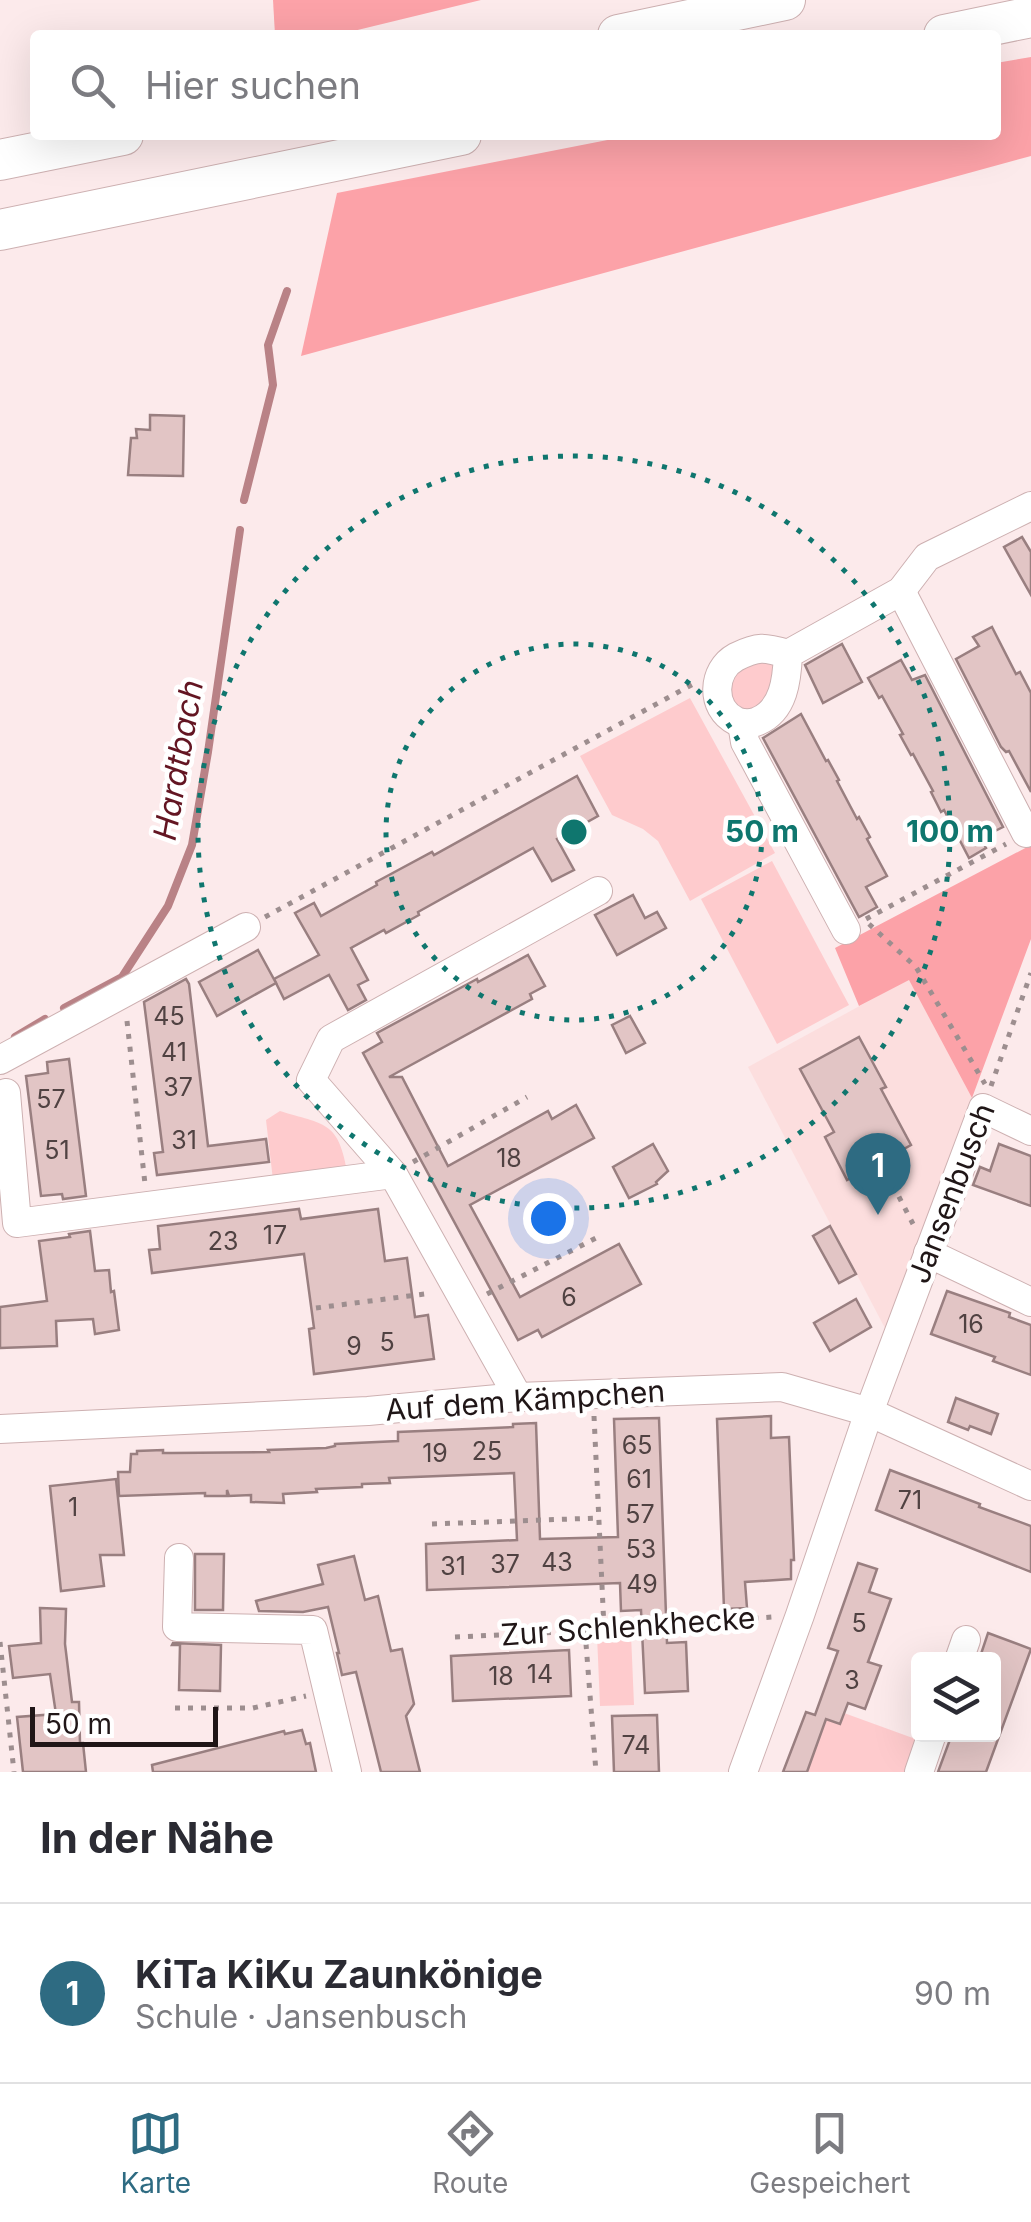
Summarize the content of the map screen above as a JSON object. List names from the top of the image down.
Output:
{
  "streets": {
    "street": ["Jansenbusch", "Auf dem Kämpchen", "Zur Schlenkhecke"]
  },
  "crossings": [
    ["Jansenbusch", "Auf dem Kämpchen"],
    ["Jansenbusch", "Zur Schlenkhecke"],
    ["Auf dem Kämpchen", "Zur Schlenkhecke"]
  ],
  "water": ["Hardtbach"],
  "house_numbers": [
    "45",
    "41",
    "37",
    "57",
    "31",
    "51",
    "18",
    "17",
    "23",
    "6",
    "16",
    "5",
    "9",
    "65",
    "25",
    "19",
    "61",
    "71",
    "1",
    "57",
    "53",
    "43",
    "37",
    "31",
    "49",
    "5",
    "14",
    "18",
    "3",
    "74"
  ],
  "scale_bar": "50 m",
  "page": {
    "search": "Hier suchen",
    "pins": "1",
    "scale": "50 m",
    "heading": "In der Nähe",
    "list": [
      {
        "mark": "1",
        "name": "KiTa KiKu Zaunkönige",
        "note": "Schule · Jansenbusch",
        "value": "90 m"
      }
    ],
    "nav": ["Karte", "Route", "Gespeichert"]
  },
  "rings": ["50 m", "100 m"]
}
